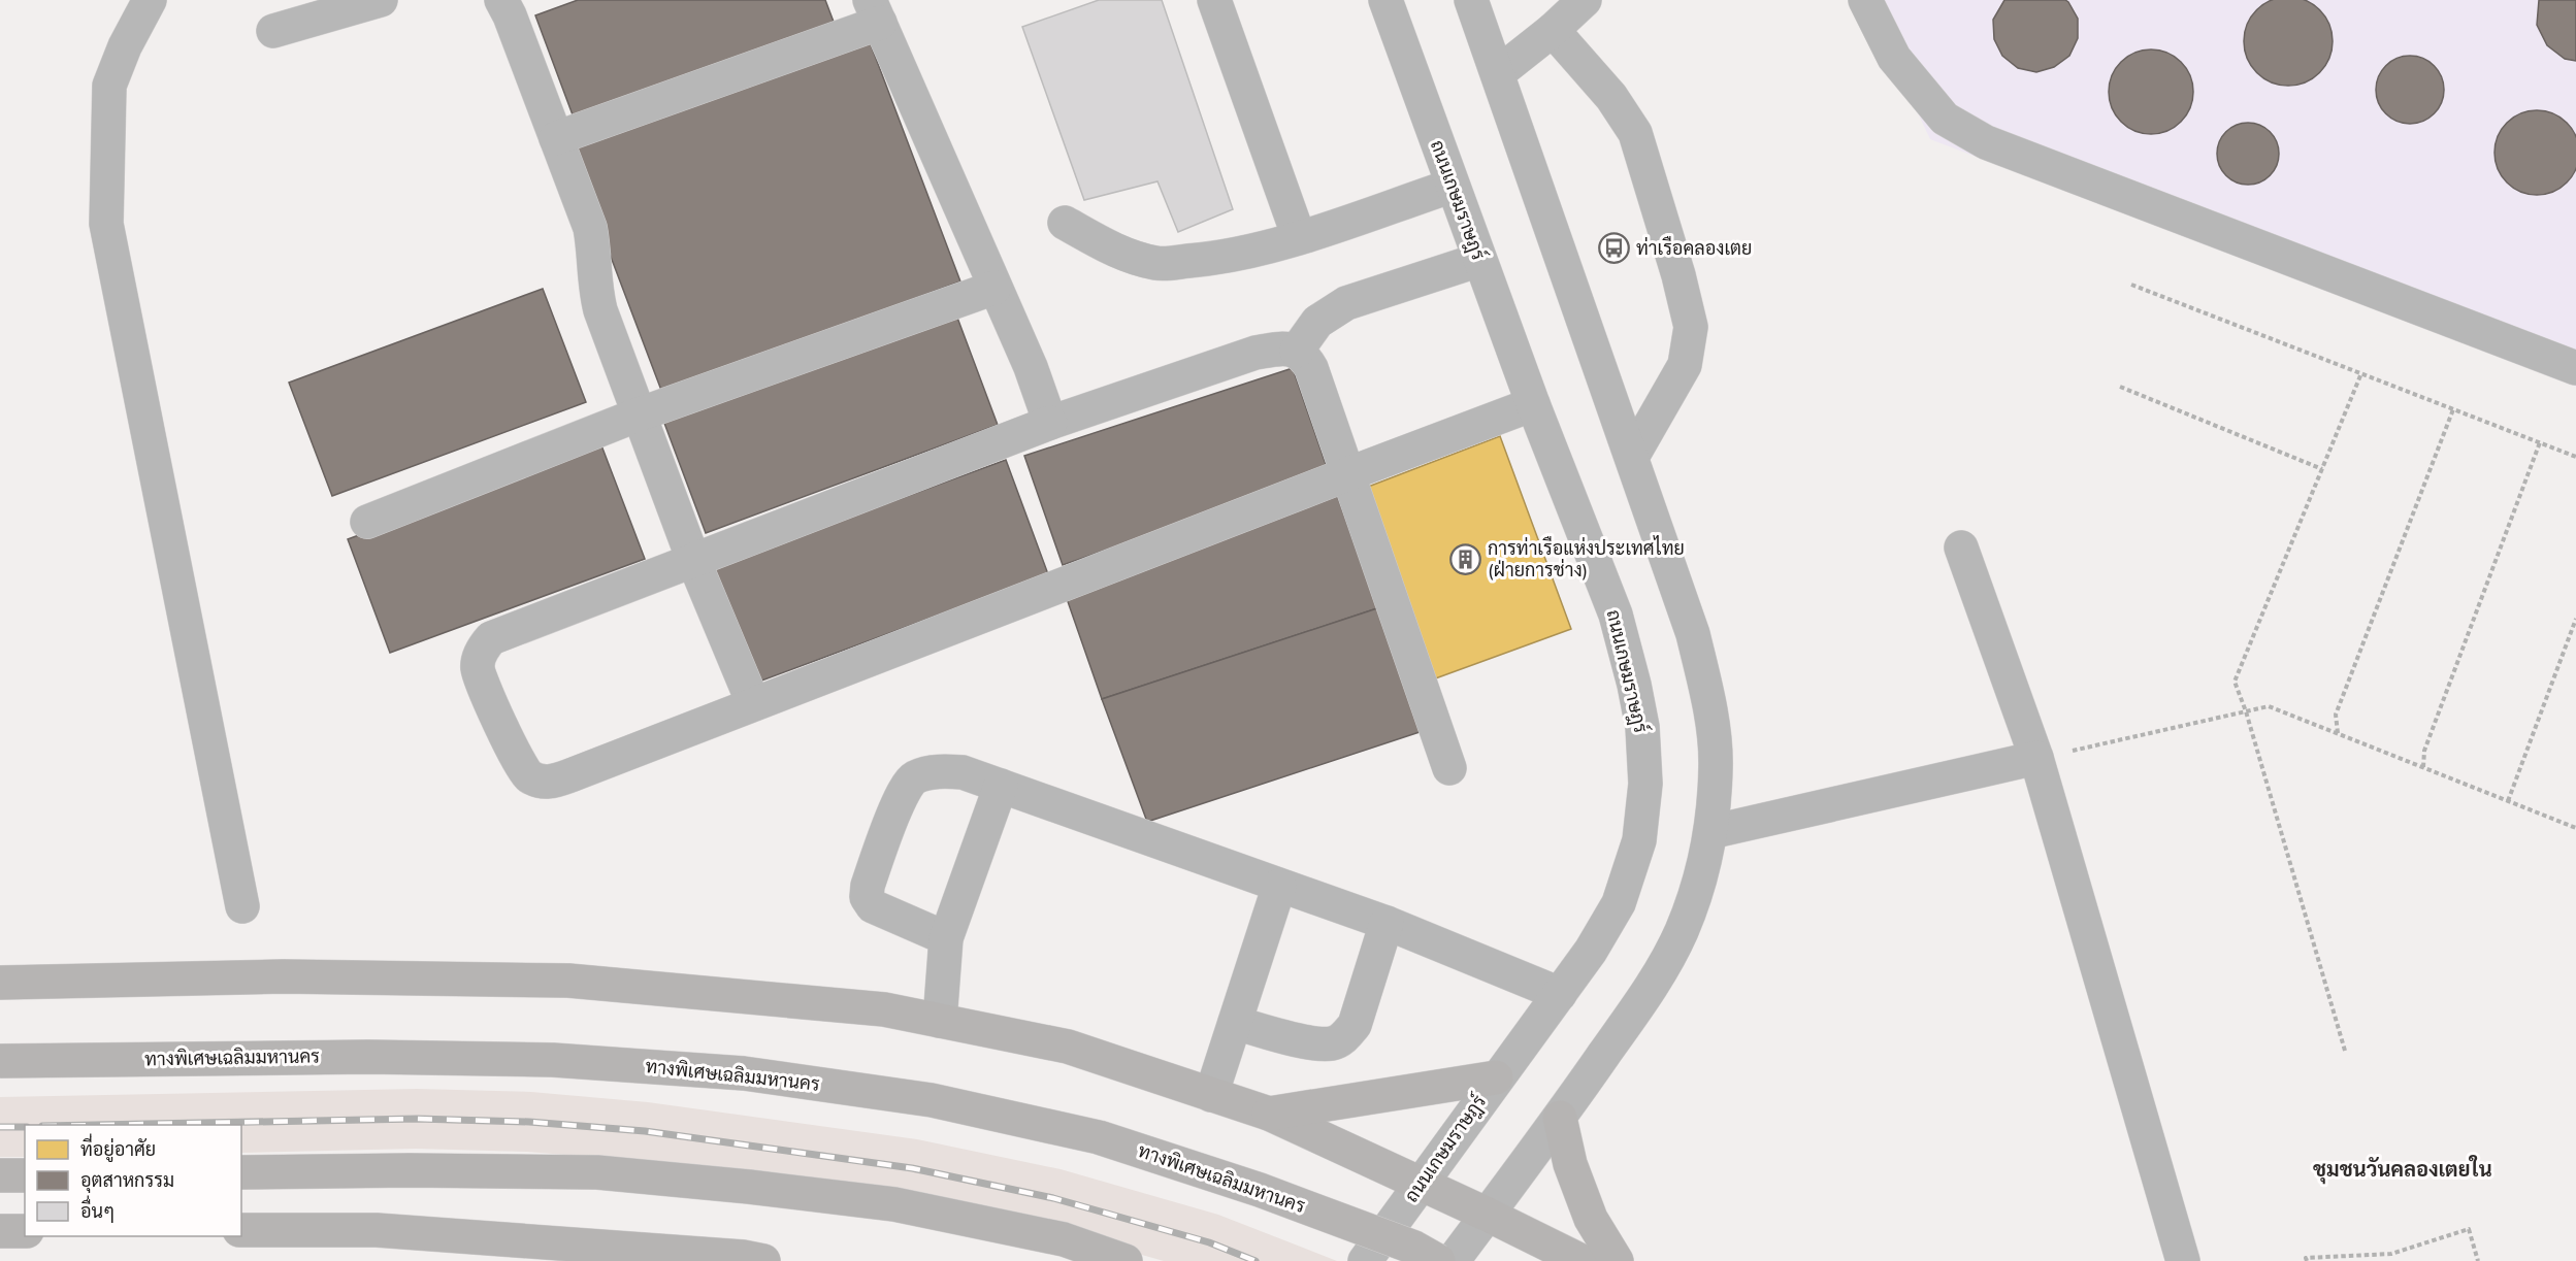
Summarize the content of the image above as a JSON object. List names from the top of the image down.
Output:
{
  "streets": {
    "highway": ["ทางพิเศษเฉลิมมหานคร"],
    "street": ["ถนนเกษมราษฎร์"]
  },
  "districts": ["ชุมชนวันคลองเตยใน"],
  "places": {
    "bus stop": ["ท่าเรือคลองเตย"],
    "building": ["การท่าเรือแห่งประเทศไทย (ฝ่ายการช่าง)"]
  },
  "legend": ["ที่อยู่อาศัย", "อุตสาหกรรม", "อื่นๆ"]
}
